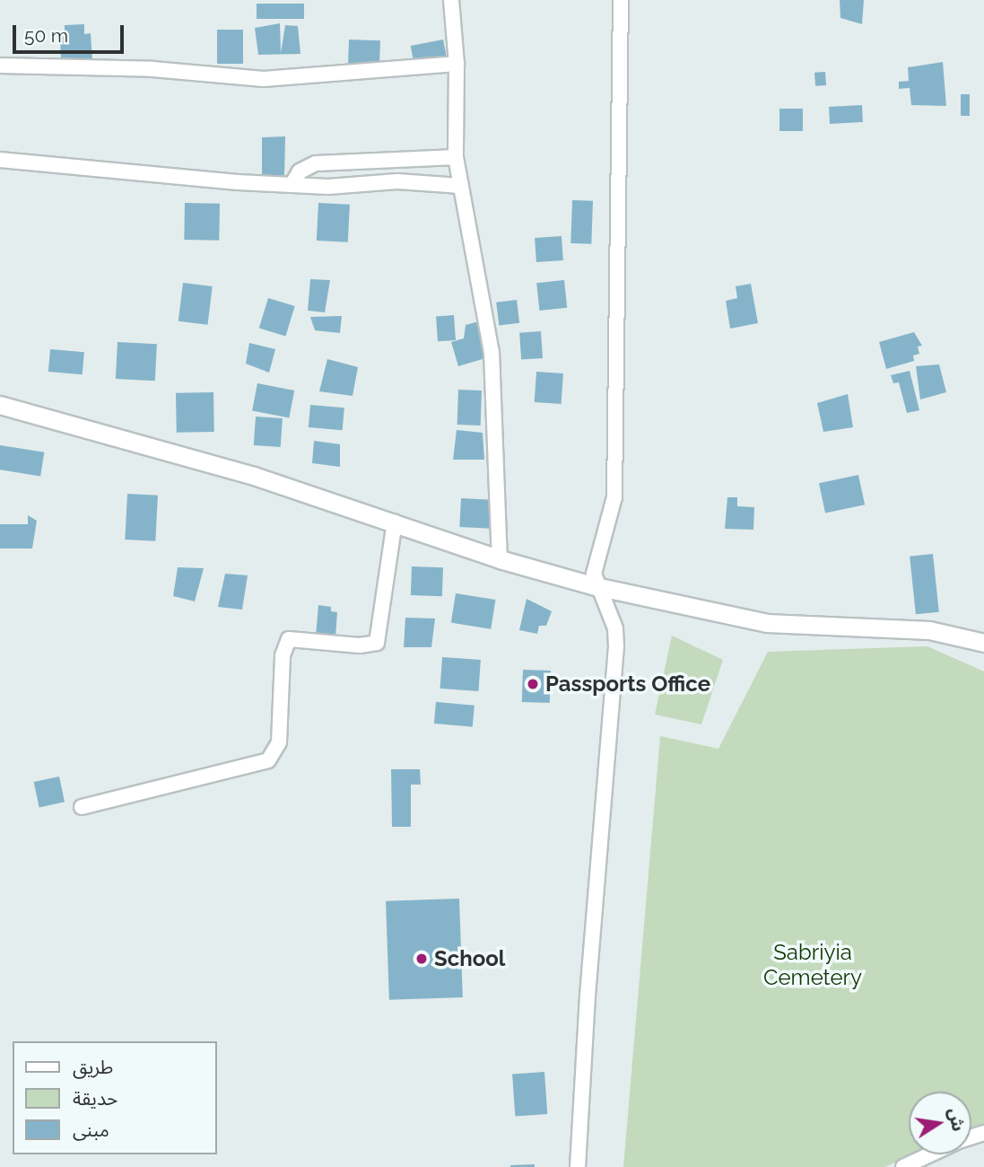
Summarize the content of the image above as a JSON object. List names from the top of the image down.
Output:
{
  "parks": ["Sabriyia Cemetery"],
  "places": ["Passports Office", "School"],
  "legend": ["طريق", "حديقة", "مبنى"],
  "scale_bar": "50 m",
  "north": "right"
}
